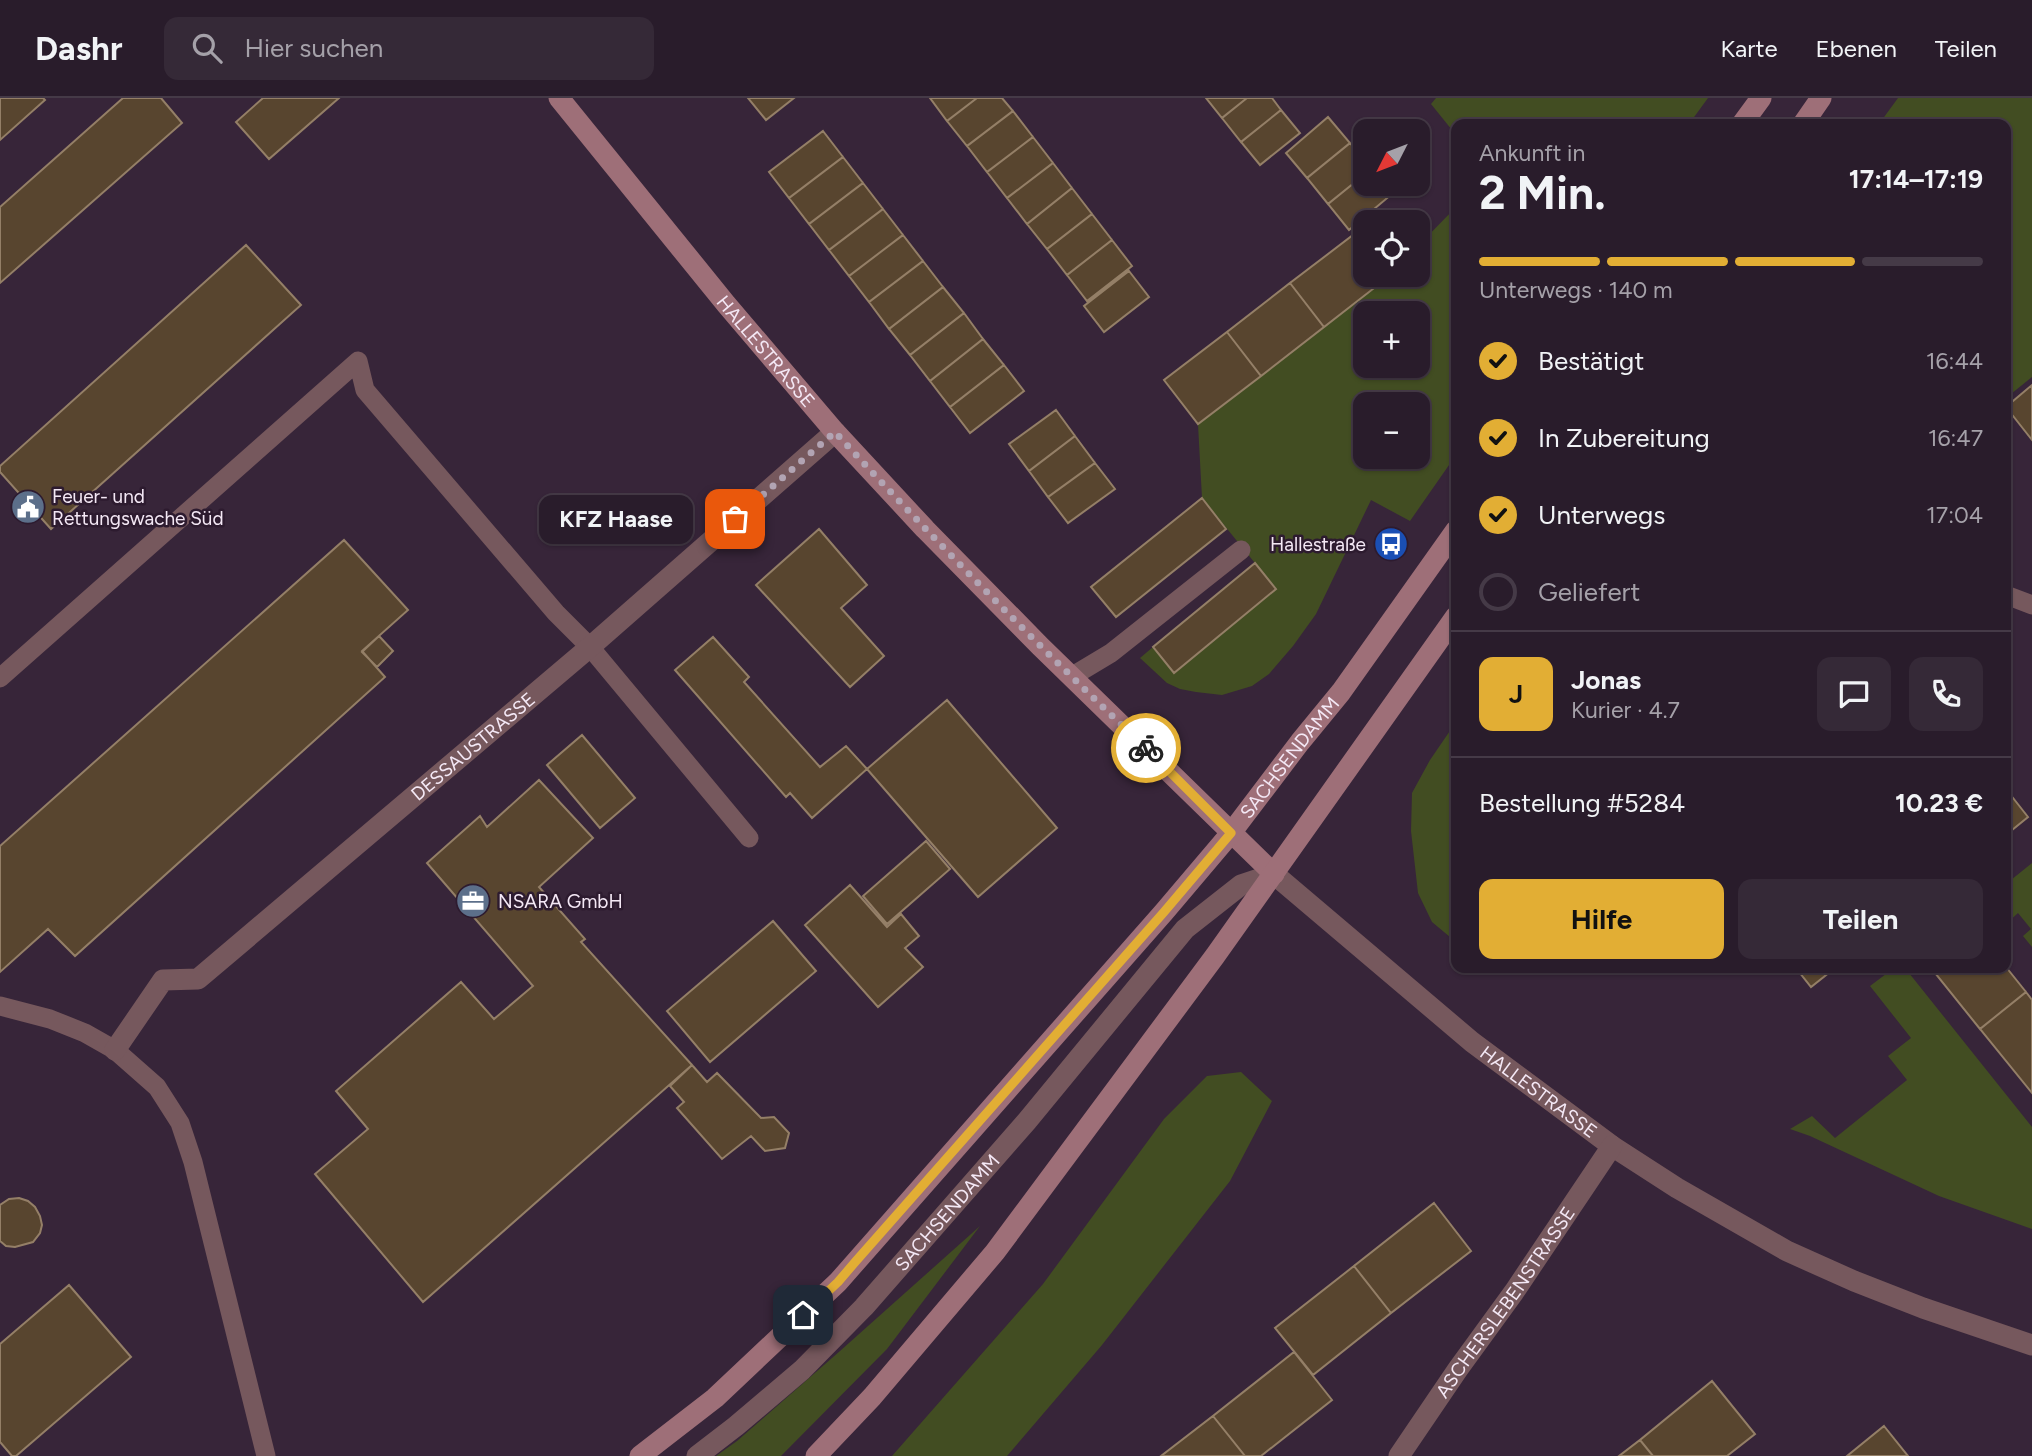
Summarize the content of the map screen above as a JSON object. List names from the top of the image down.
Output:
{
  "streets": {
    "street": [
      "HALLESTRASSE",
      "DESSAUSTRASSE",
      "SACHSENDAMM",
      "ASCHERSLEBENSTRASSE"
    ]
  },
  "crossings": [
    ["HALLESTRASSE", "DESSAUSTRASSE"],
    ["HALLESTRASSE", "SACHSENDAMM"],
    ["HALLESTRASSE", "ASCHERSLEBENSTRASSE"]
  ],
  "places": {
    "public building": ["Feuer- und Rettungswache Süd"],
    "other": ["KFZ Haase"],
    "bus stop": ["Hallestraße"],
    "office": ["NSARA GmbH"]
  },
  "north": "bottom left",
  "page": {
    "header": "Dashr",
    "search": "Hier suchen",
    "nav": ["Karte", "Ebenen", "Teilen"],
    "map_buttons": ["+", "−"],
    "heading": ["2 Min.", "Ankunft in", "17:14–17:19"],
    "panel": [
      "Jonas",
      "Kurier · 4.7",
      "Bestellung #5284",
      "10.23 €"
    ],
    "bar": "Unterwegs · 140 m",
    "list": [
      ["Bestätigt", "16:44"],
      ["In Zubereitung", "16:47"],
      ["Unterwegs", "17:04"],
      "Geliefert"
    ],
    "bubble": "KFZ Haase",
    "round": "J",
    "buttons": ["Hilfe", "Teilen"]
  }
}
